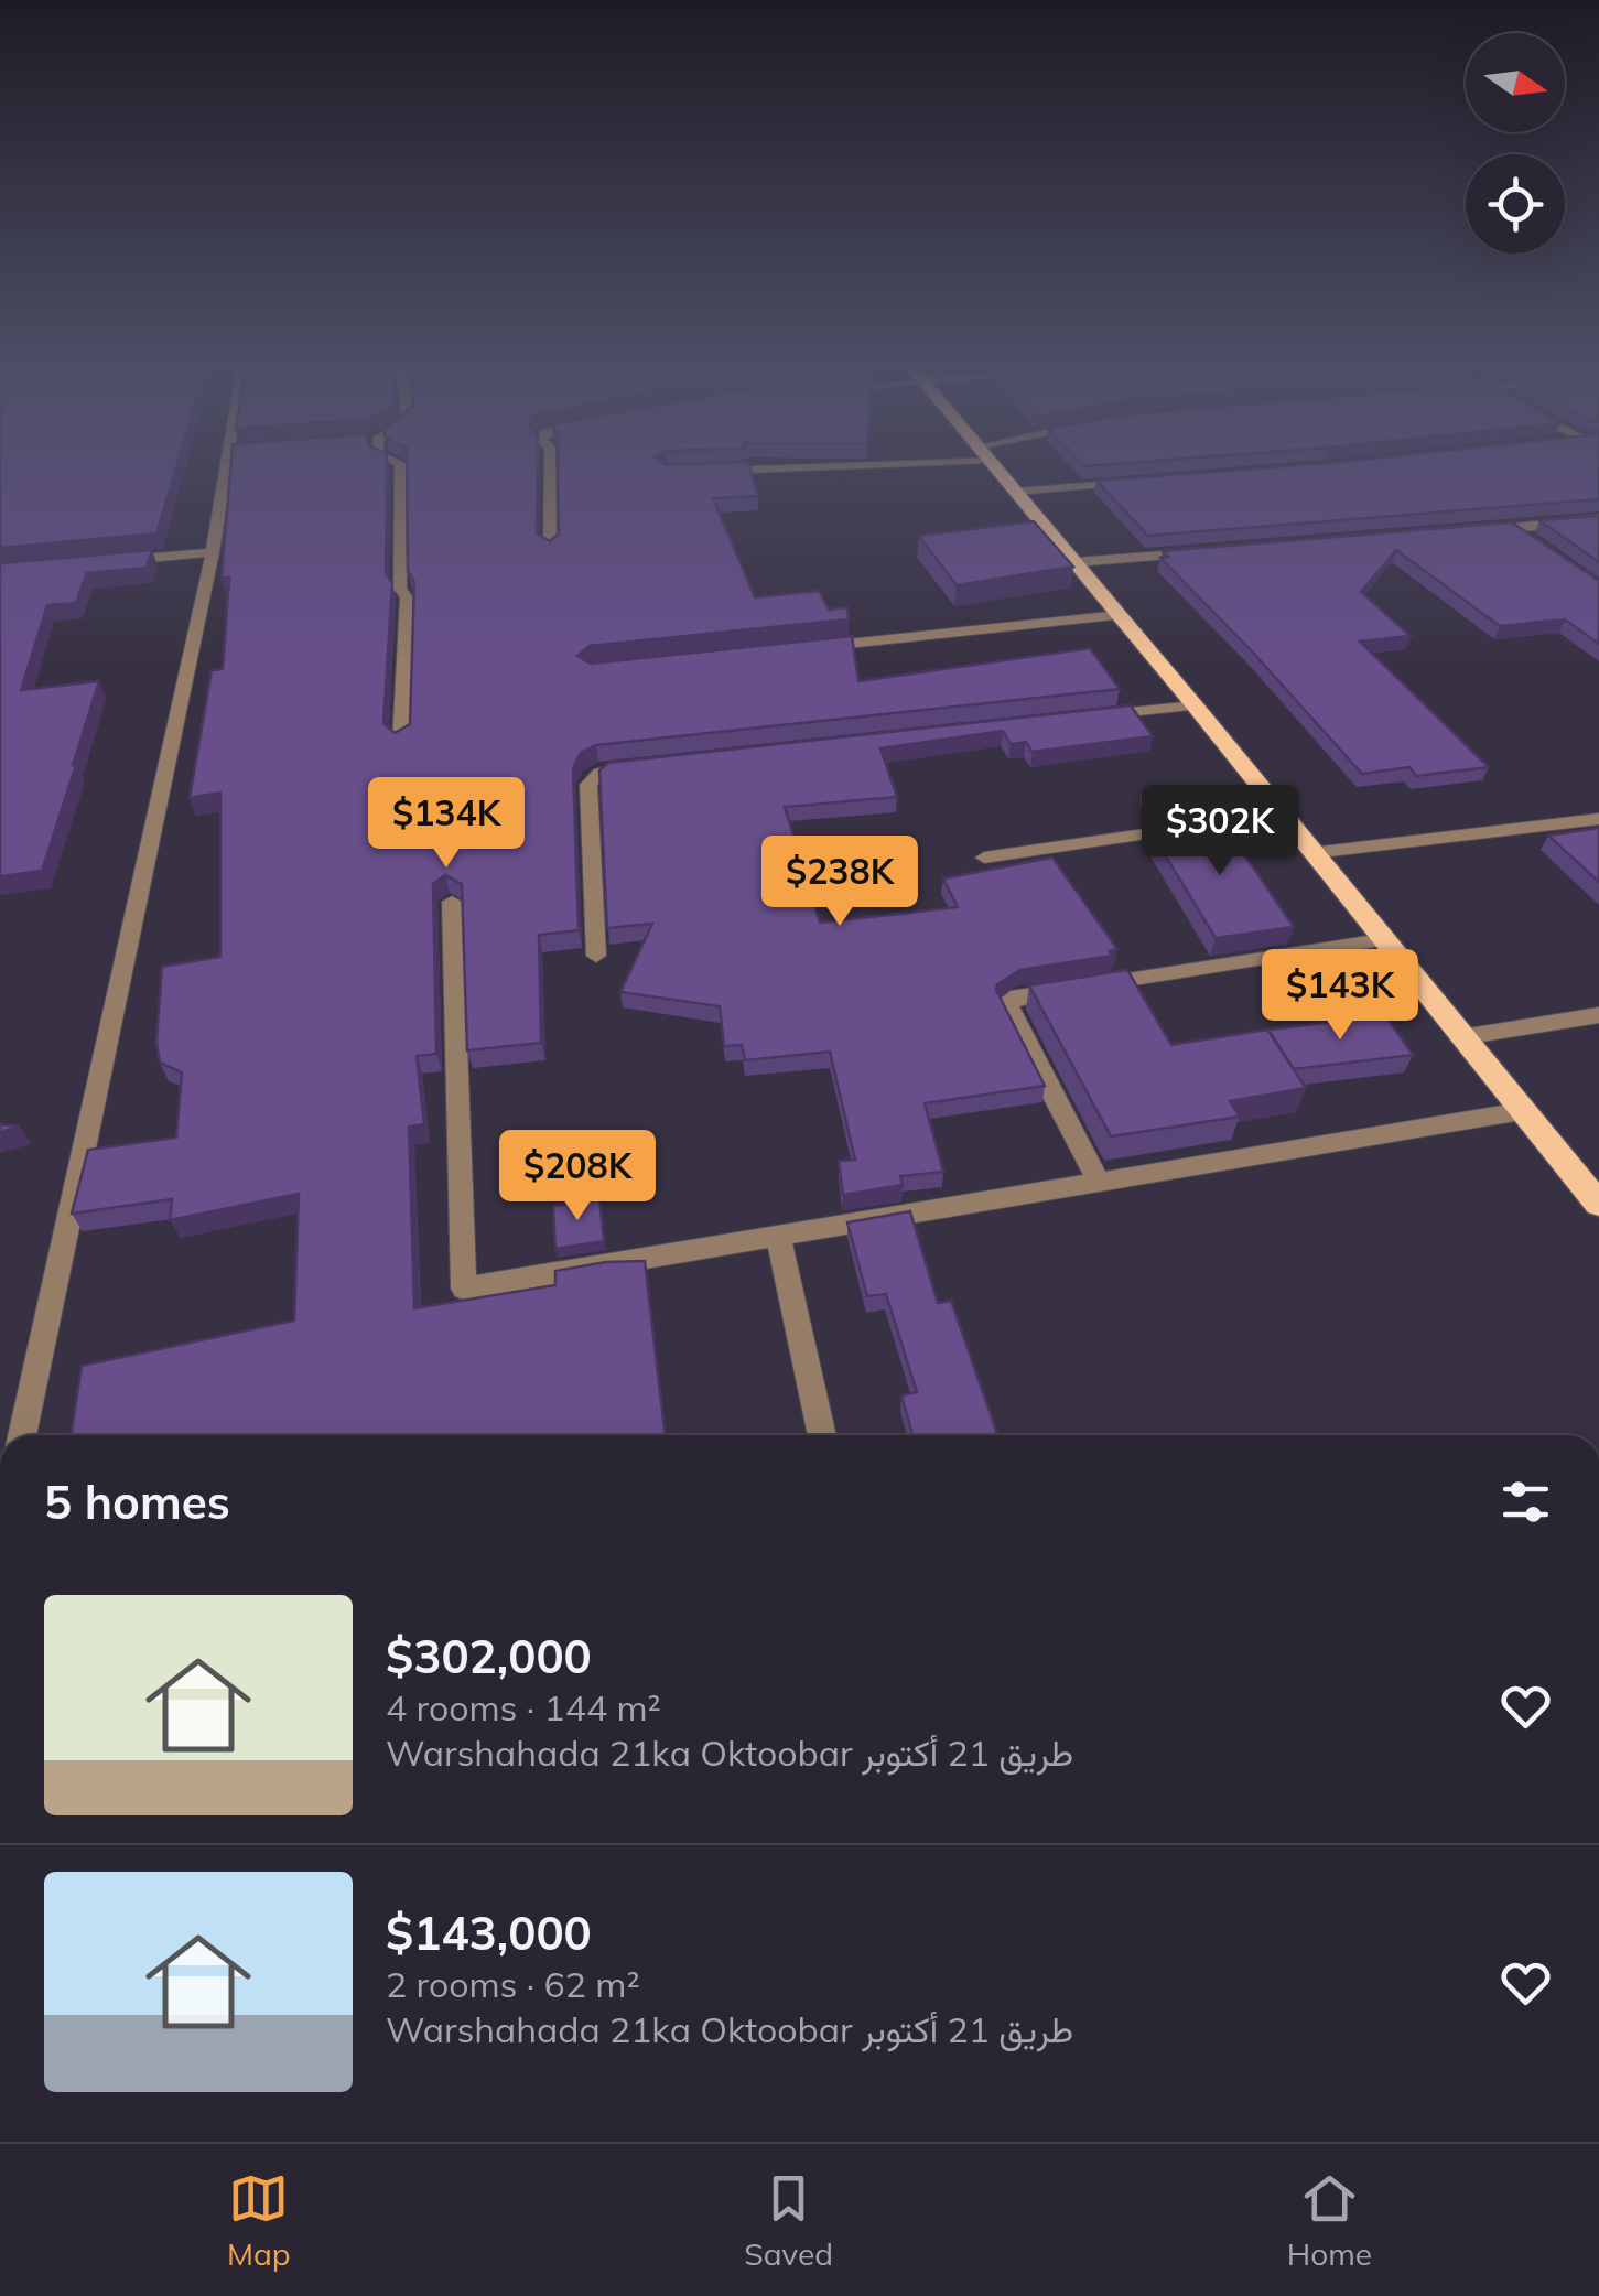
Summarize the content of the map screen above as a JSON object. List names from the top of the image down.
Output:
{
  "north": "right",
  "page": {
    "price": [
      "$134K",
      "$302K",
      "$238K",
      "$143K",
      "$208K"
    ],
    "heading": "5 homes",
    "list": [
      {
        "name": "$302,000",
        "note": "4 rooms · 144 m² · Warshahada 21ka Oktoobar طريق 21 أكتوبر"
      },
      {
        "name": "$143,000",
        "note": "2 rooms · 62 m² · Warshahada 21ka Oktoobar طريق 21 أكتوبر"
      }
    ],
    "tabs": ["Map", "Saved", "Home"]
  }
}
